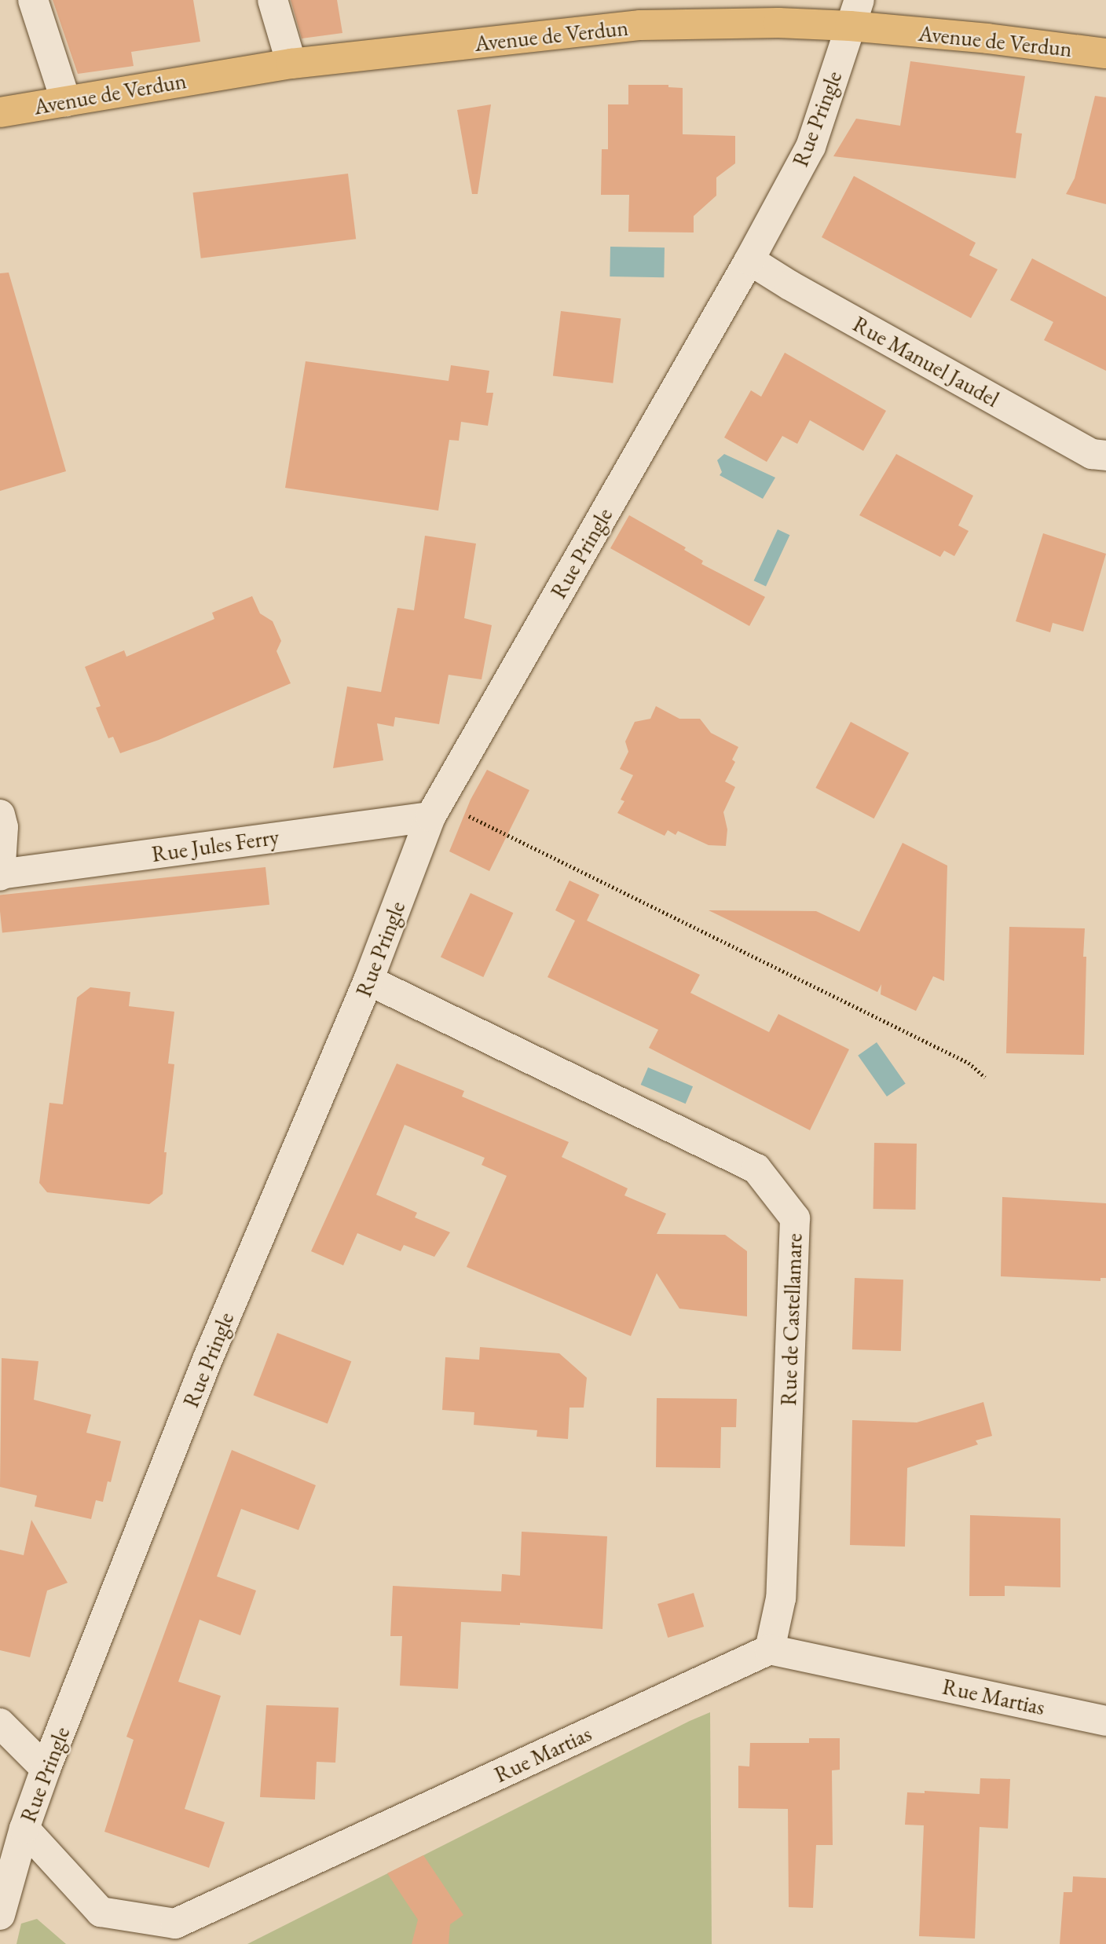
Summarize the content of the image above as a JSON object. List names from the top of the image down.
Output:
{
  "streets": {
    "main road": ["Avenue de Verdun"],
    "street": [
      "Rue Pringle",
      "Rue Manuel Jaudel",
      "Rue Jules Ferry",
      "Rue de Castellamare",
      "Rue Martias"
    ]
  },
  "crossings": [
    ["Avenue de Verdun", "Rue Pringle"],
    ["Rue Pringle", "Rue Manuel Jaudel"],
    ["Rue Pringle", "Rue Jules Ferry"],
    ["Rue Pringle", "Rue de Castellamare"],
    ["Rue Pringle", "Rue Martias"],
    ["Rue de Castellamare", "Rue Martias"]
  ]
}
